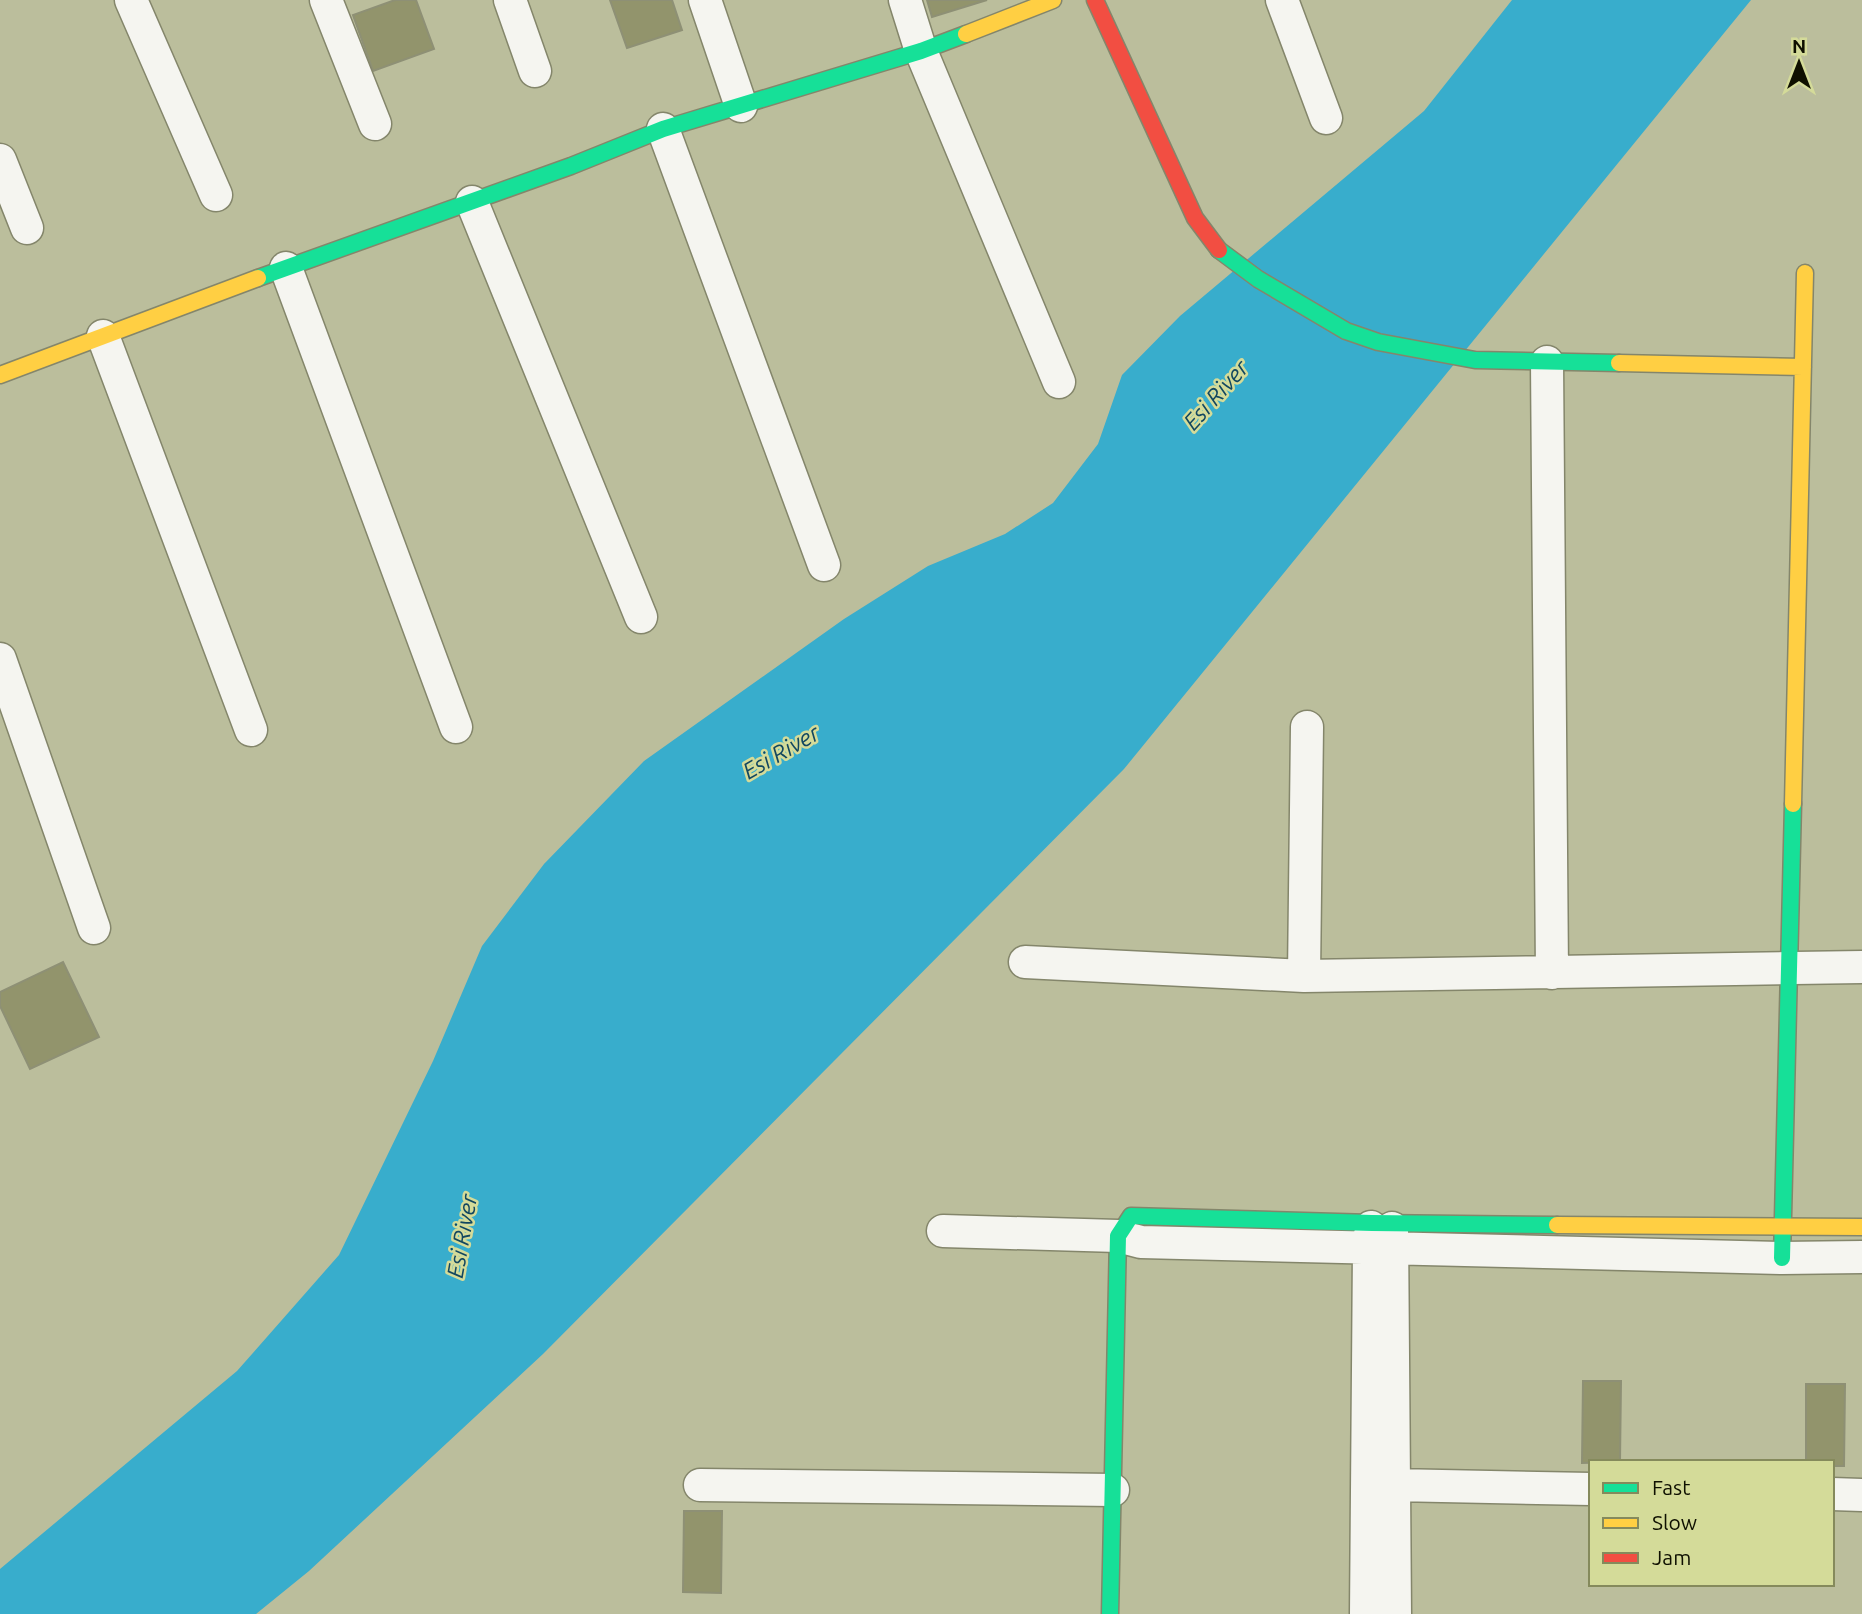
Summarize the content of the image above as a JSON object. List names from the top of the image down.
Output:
{
  "water": ["Esi River"],
  "legend": ["Fast", "Slow", "Jam"],
  "north": "top"
}
